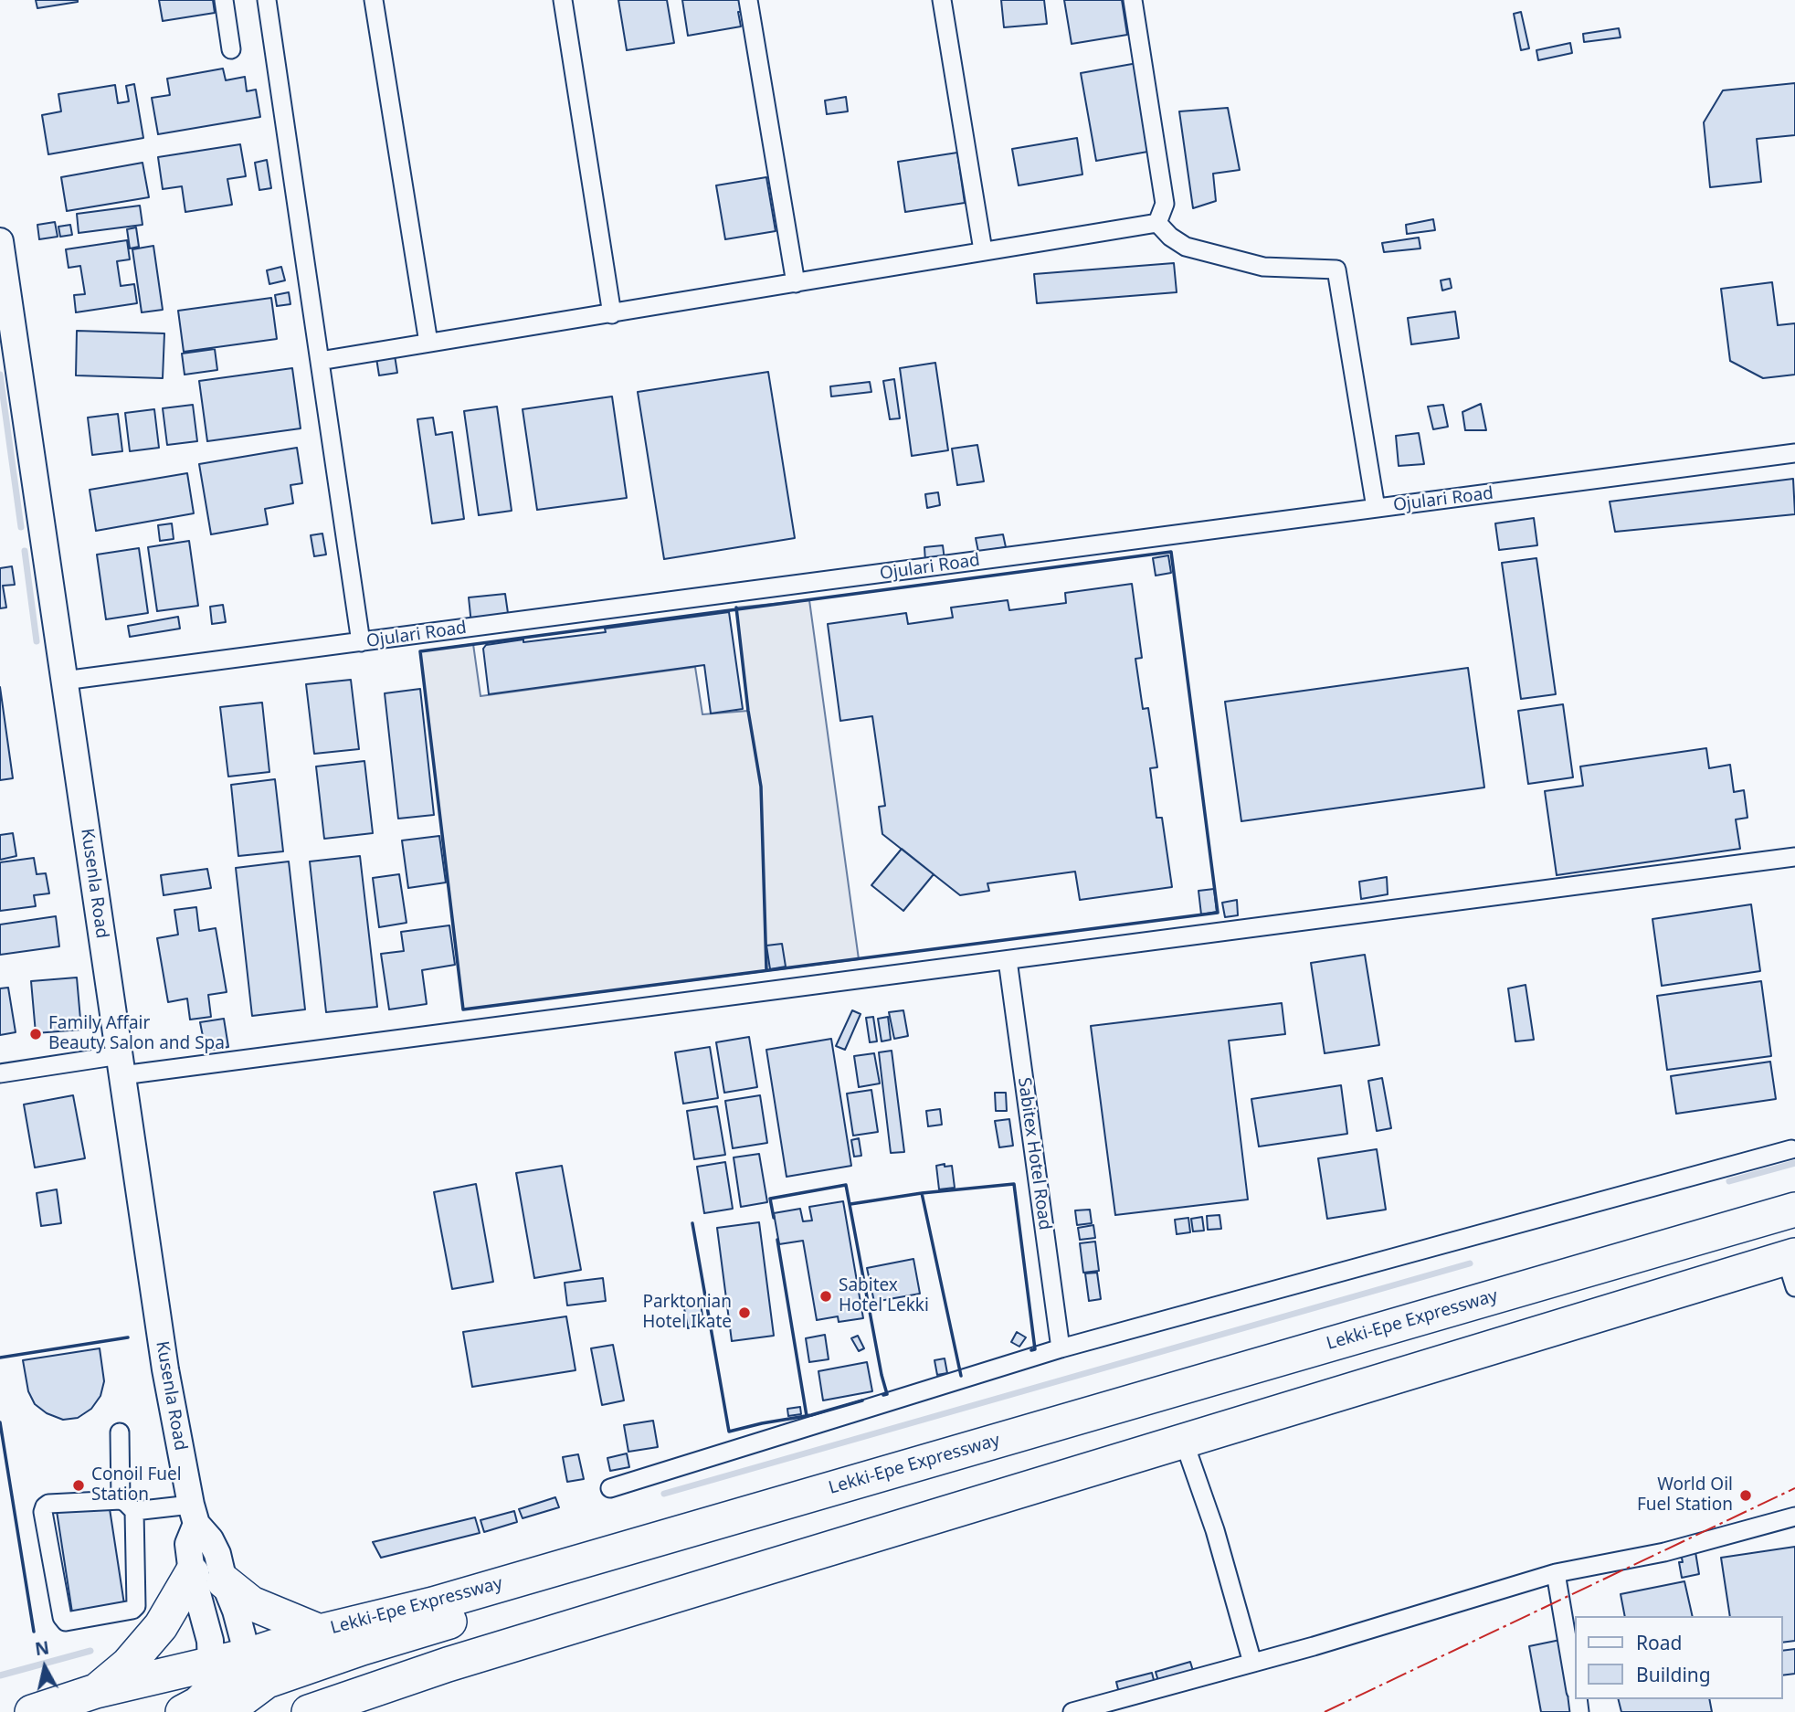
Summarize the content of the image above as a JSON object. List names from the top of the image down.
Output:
{
  "streets": {
    "highway": ["Lekki-Epe Expressway"],
    "main road": ["Kusenla Road"],
    "street": ["Ojulari Road", "Sabitex Hotel Road"]
  },
  "crossings": [
    ["Ojulari Road", "Kusenla Road"],
    ["Kusenla Road", "Lekki-Epe Expressway"]
  ],
  "places": [
    "Family Affair Beauty Salon and Spa",
    "Sabitex Hotel Lekki",
    "Parktonian Hotel Ikate",
    "Conoil Fuel Station",
    "World Oil Fuel Station"
  ],
  "legend": ["Road", "Building"],
  "north": "top"
}
